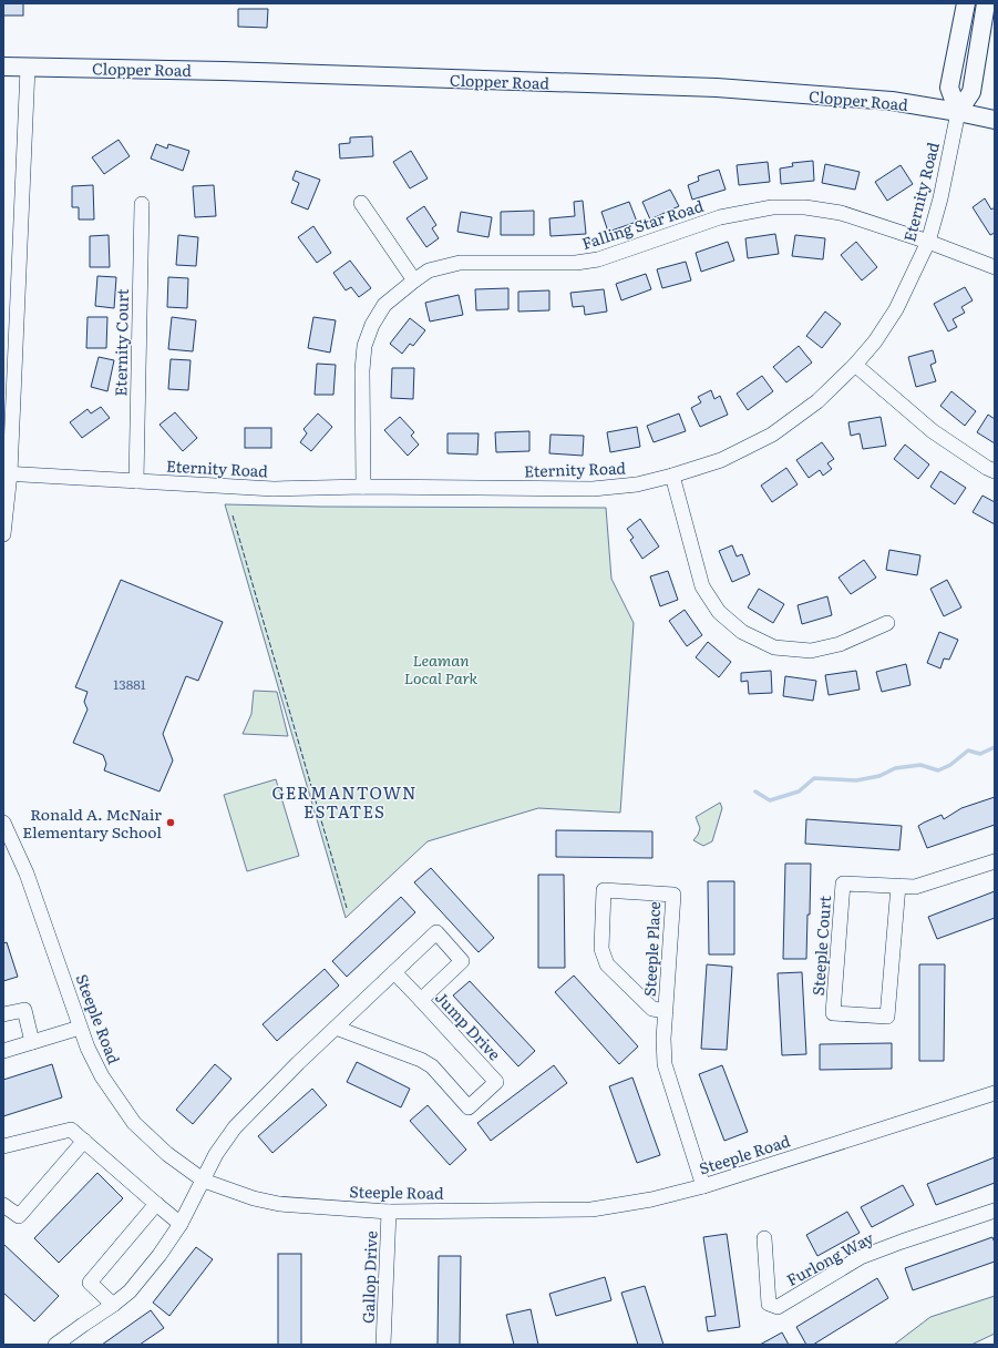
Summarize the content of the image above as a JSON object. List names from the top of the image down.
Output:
{
  "streets": {
    "main road": ["Clopper Road"],
    "street": [
      "Eternity Road",
      "Falling Star Road",
      "Eternity Court",
      "Steeple Court",
      "Steeple Place",
      "Steeple Road",
      "Jump Drive",
      "Furlong Way",
      "Gallop Drive"
    ]
  },
  "crossings": [
    ["Clopper Road", "Eternity Road"],
    ["Eternity Road", "Falling Star Road"],
    ["Eternity Road", "Eternity Court"],
    ["Steeple Place", "Steeple Road"],
    ["Steeple Road", "Jump Drive"],
    ["Steeple Road", "Gallop Drive"]
  ],
  "districts": ["GERMANTOWN ESTATES"],
  "parks": ["Leaman Local Park"],
  "places": ["Ronald A. McNair Elementary School"],
  "house_numbers": ["13881"]
}
